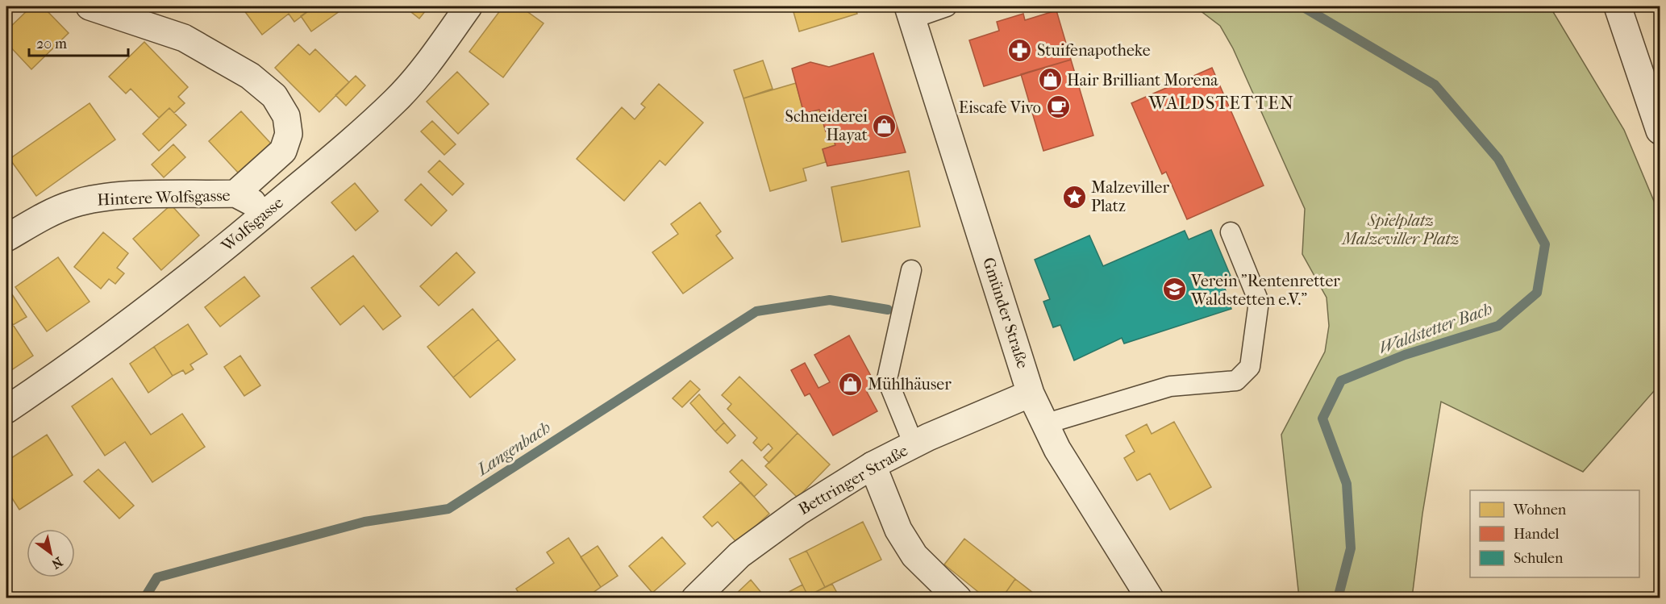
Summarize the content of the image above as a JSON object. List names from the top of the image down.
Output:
{
  "streets": {
    "street": [
      "Hintere Wolfsgasse",
      "Wolfsgasse",
      "Gmünder Straße",
      "Bettringer Straße"
    ]
  },
  "crossings": [
    ["Hintere Wolfsgasse", "Wolfsgasse"],
    ["Gmünder Straße", "Bettringer Straße"]
  ],
  "districts": ["WALDSTETTEN"],
  "water": ["Waldstetter Bach", "Langenbach"],
  "parks": ["Spielplatz Malzeviller Platz"],
  "places": {
    "pharmacy": ["Stuifenapotheke"],
    "shop": ["Hair Brilliant Morena", "Schneiderei Hayat", "Mühlhäuser"],
    "cafe": ["Eiscafe Vivo"],
    "place": ["Malzeviller Platz"],
    "school or university": ["Verein \"Rentenretter Waldstetten e.V.\""]
  },
  "legend": ["Wohnen", "Handel", "Schulen"],
  "scale_bar": "20 m",
  "north": "bottom right"
}
